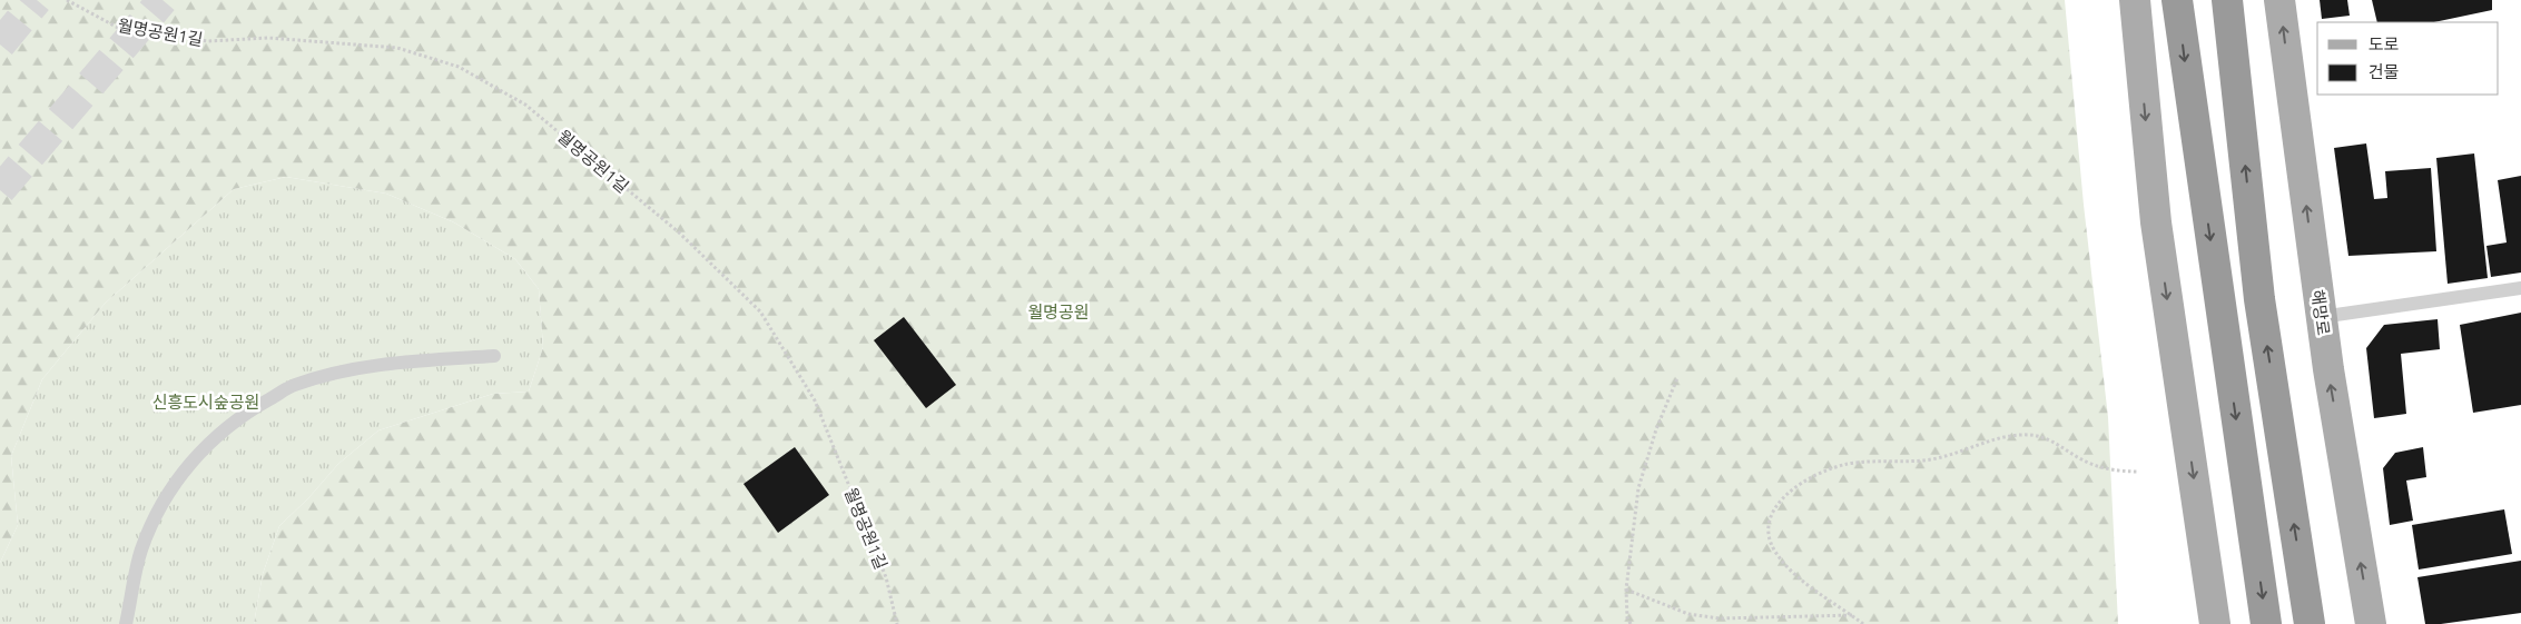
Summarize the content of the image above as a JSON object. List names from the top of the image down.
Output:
{
  "streets": {
    "main road": ["해망로"],
    "path": ["월명공원1길"]
  },
  "parks": ["월명공원", "신흥도시숲공원"],
  "legend": ["도로", "건물"]
}
